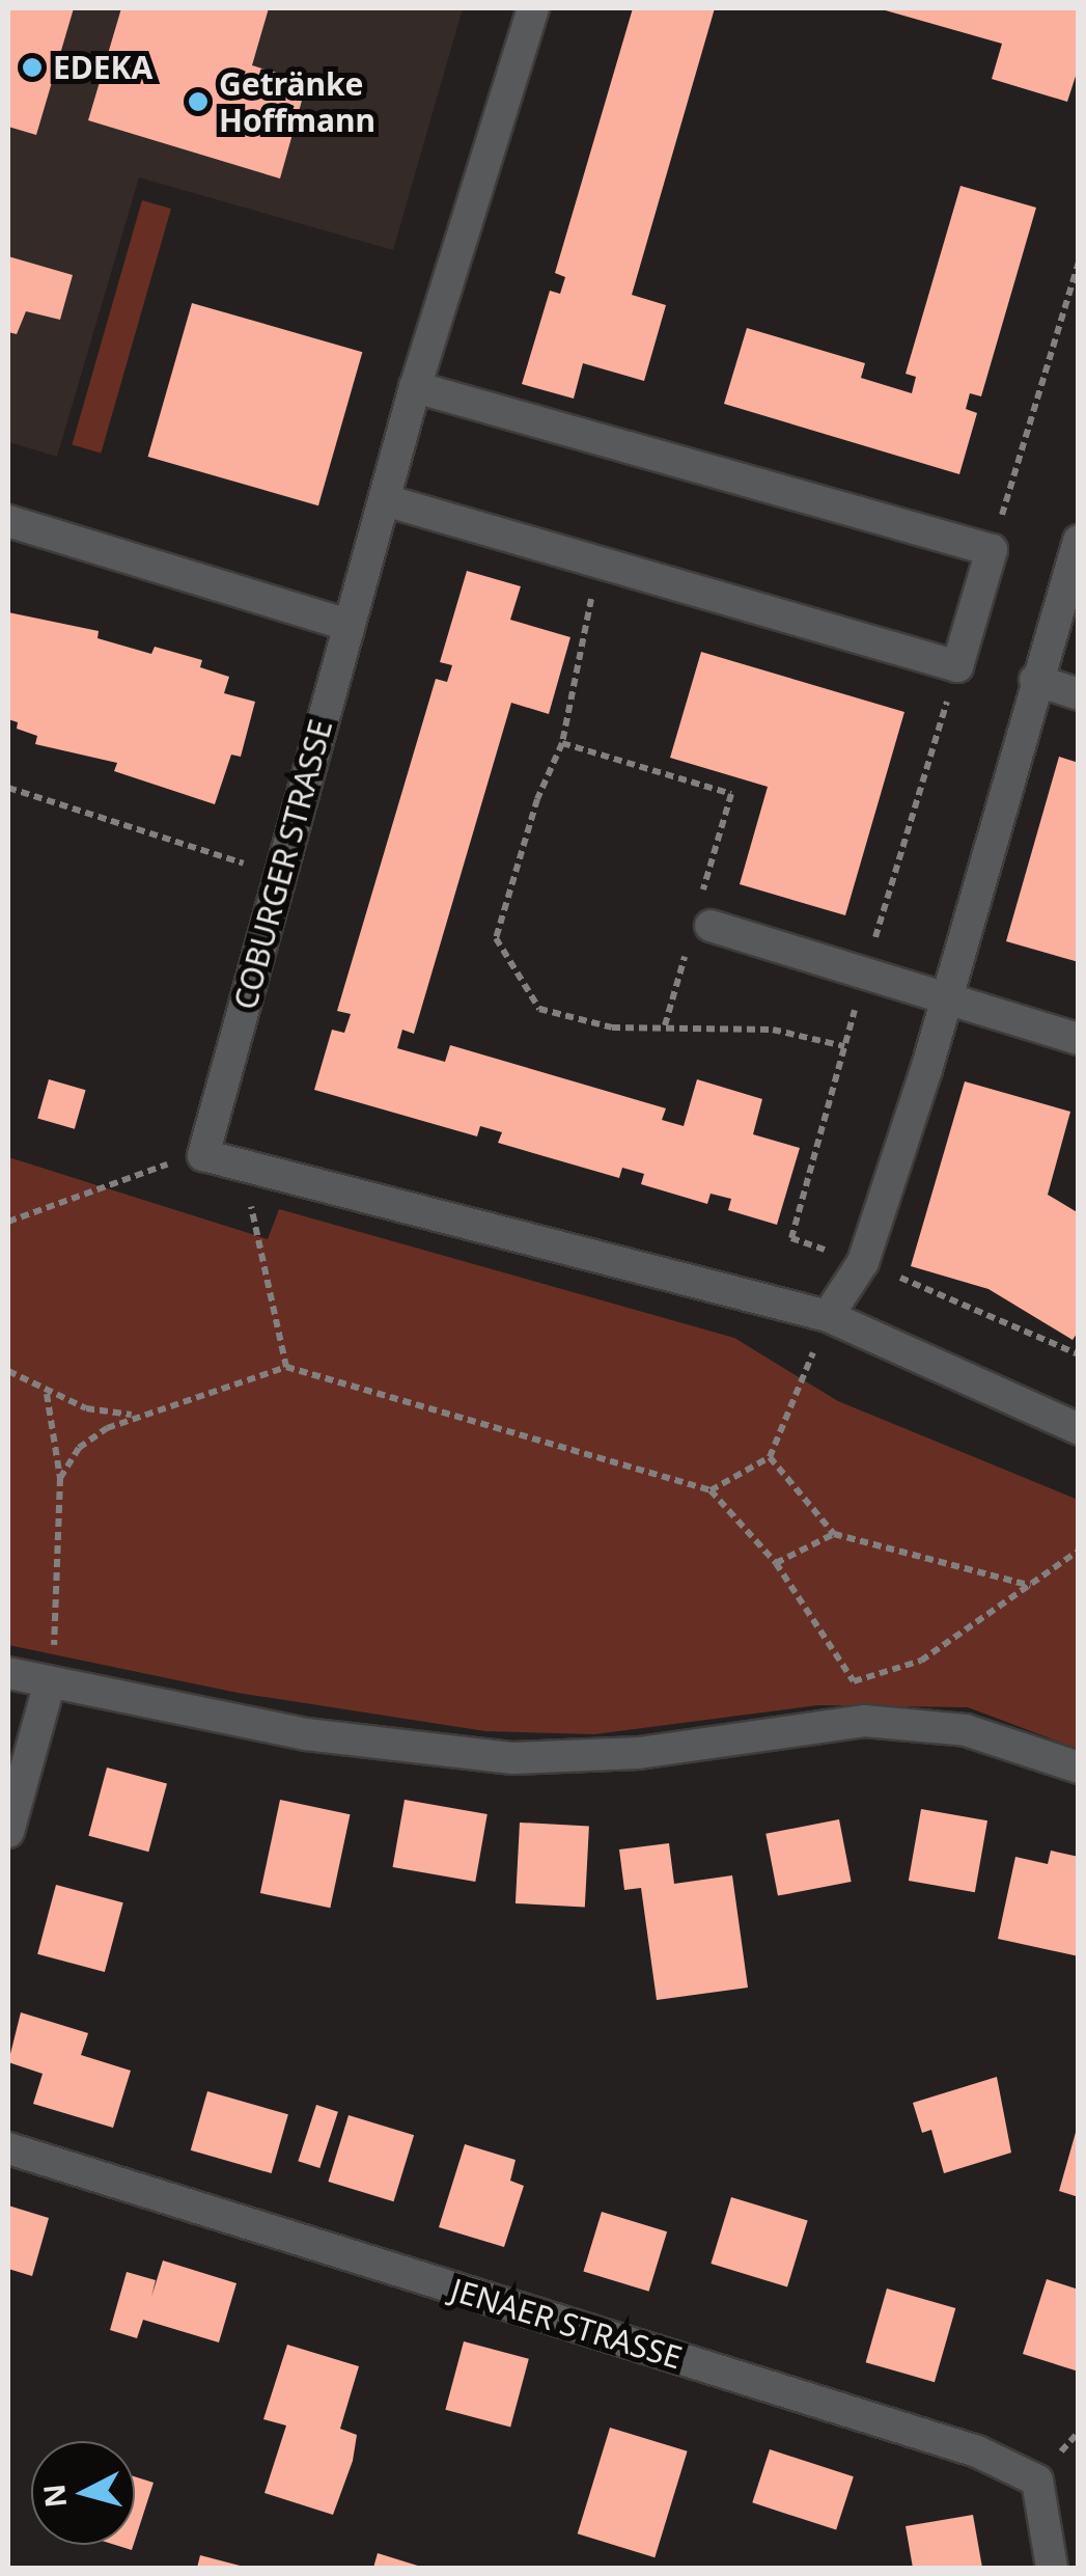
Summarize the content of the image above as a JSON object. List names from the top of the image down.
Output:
{
  "streets": {
    "street": ["COBURGER STRASSE", "JENAER STRASSE"]
  },
  "places": ["EDEKA", "Getränke Hoffmann"],
  "north": "left"
}
